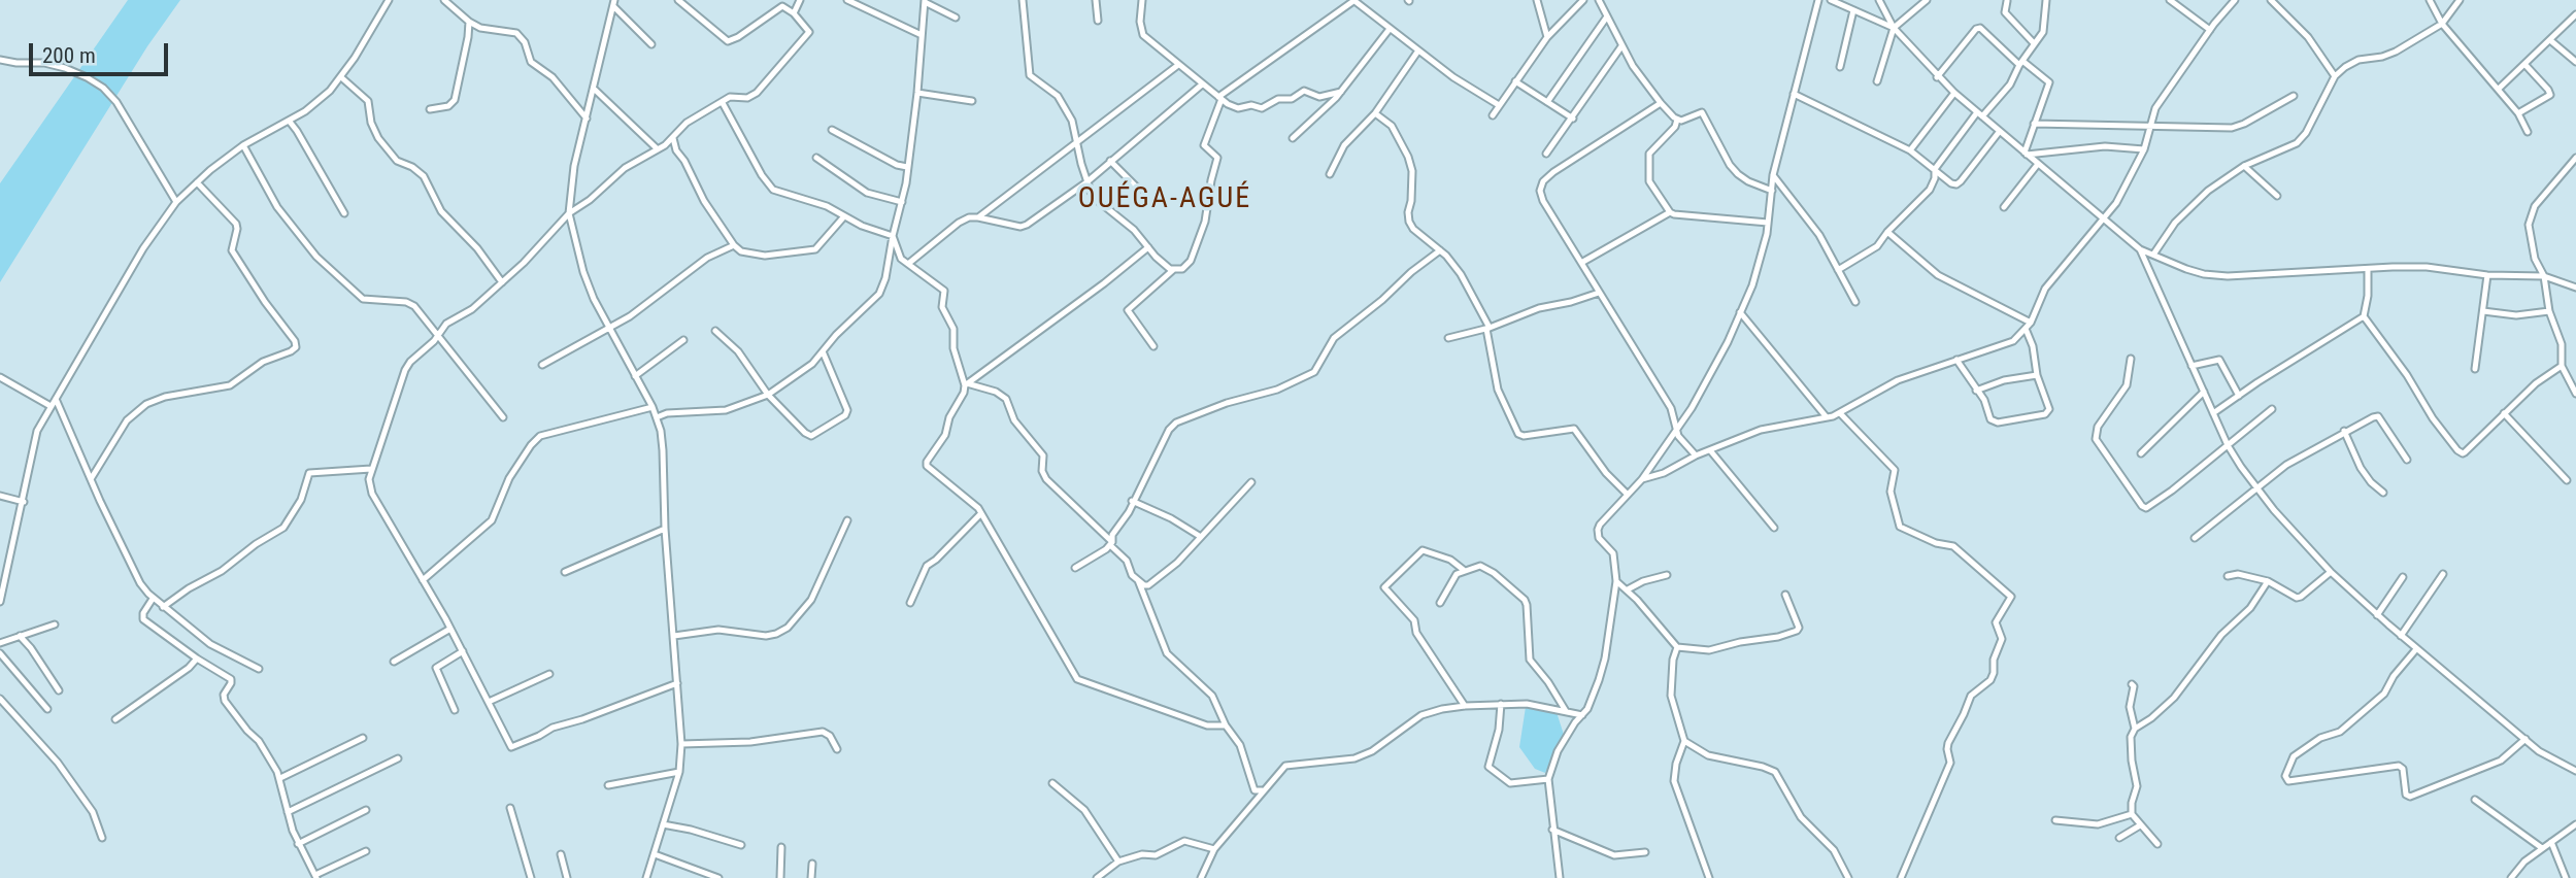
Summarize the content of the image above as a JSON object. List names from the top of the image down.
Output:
{
  "districts": ["OUÉGA-AGUÉ"],
  "scale_bar": "200 m"
}
